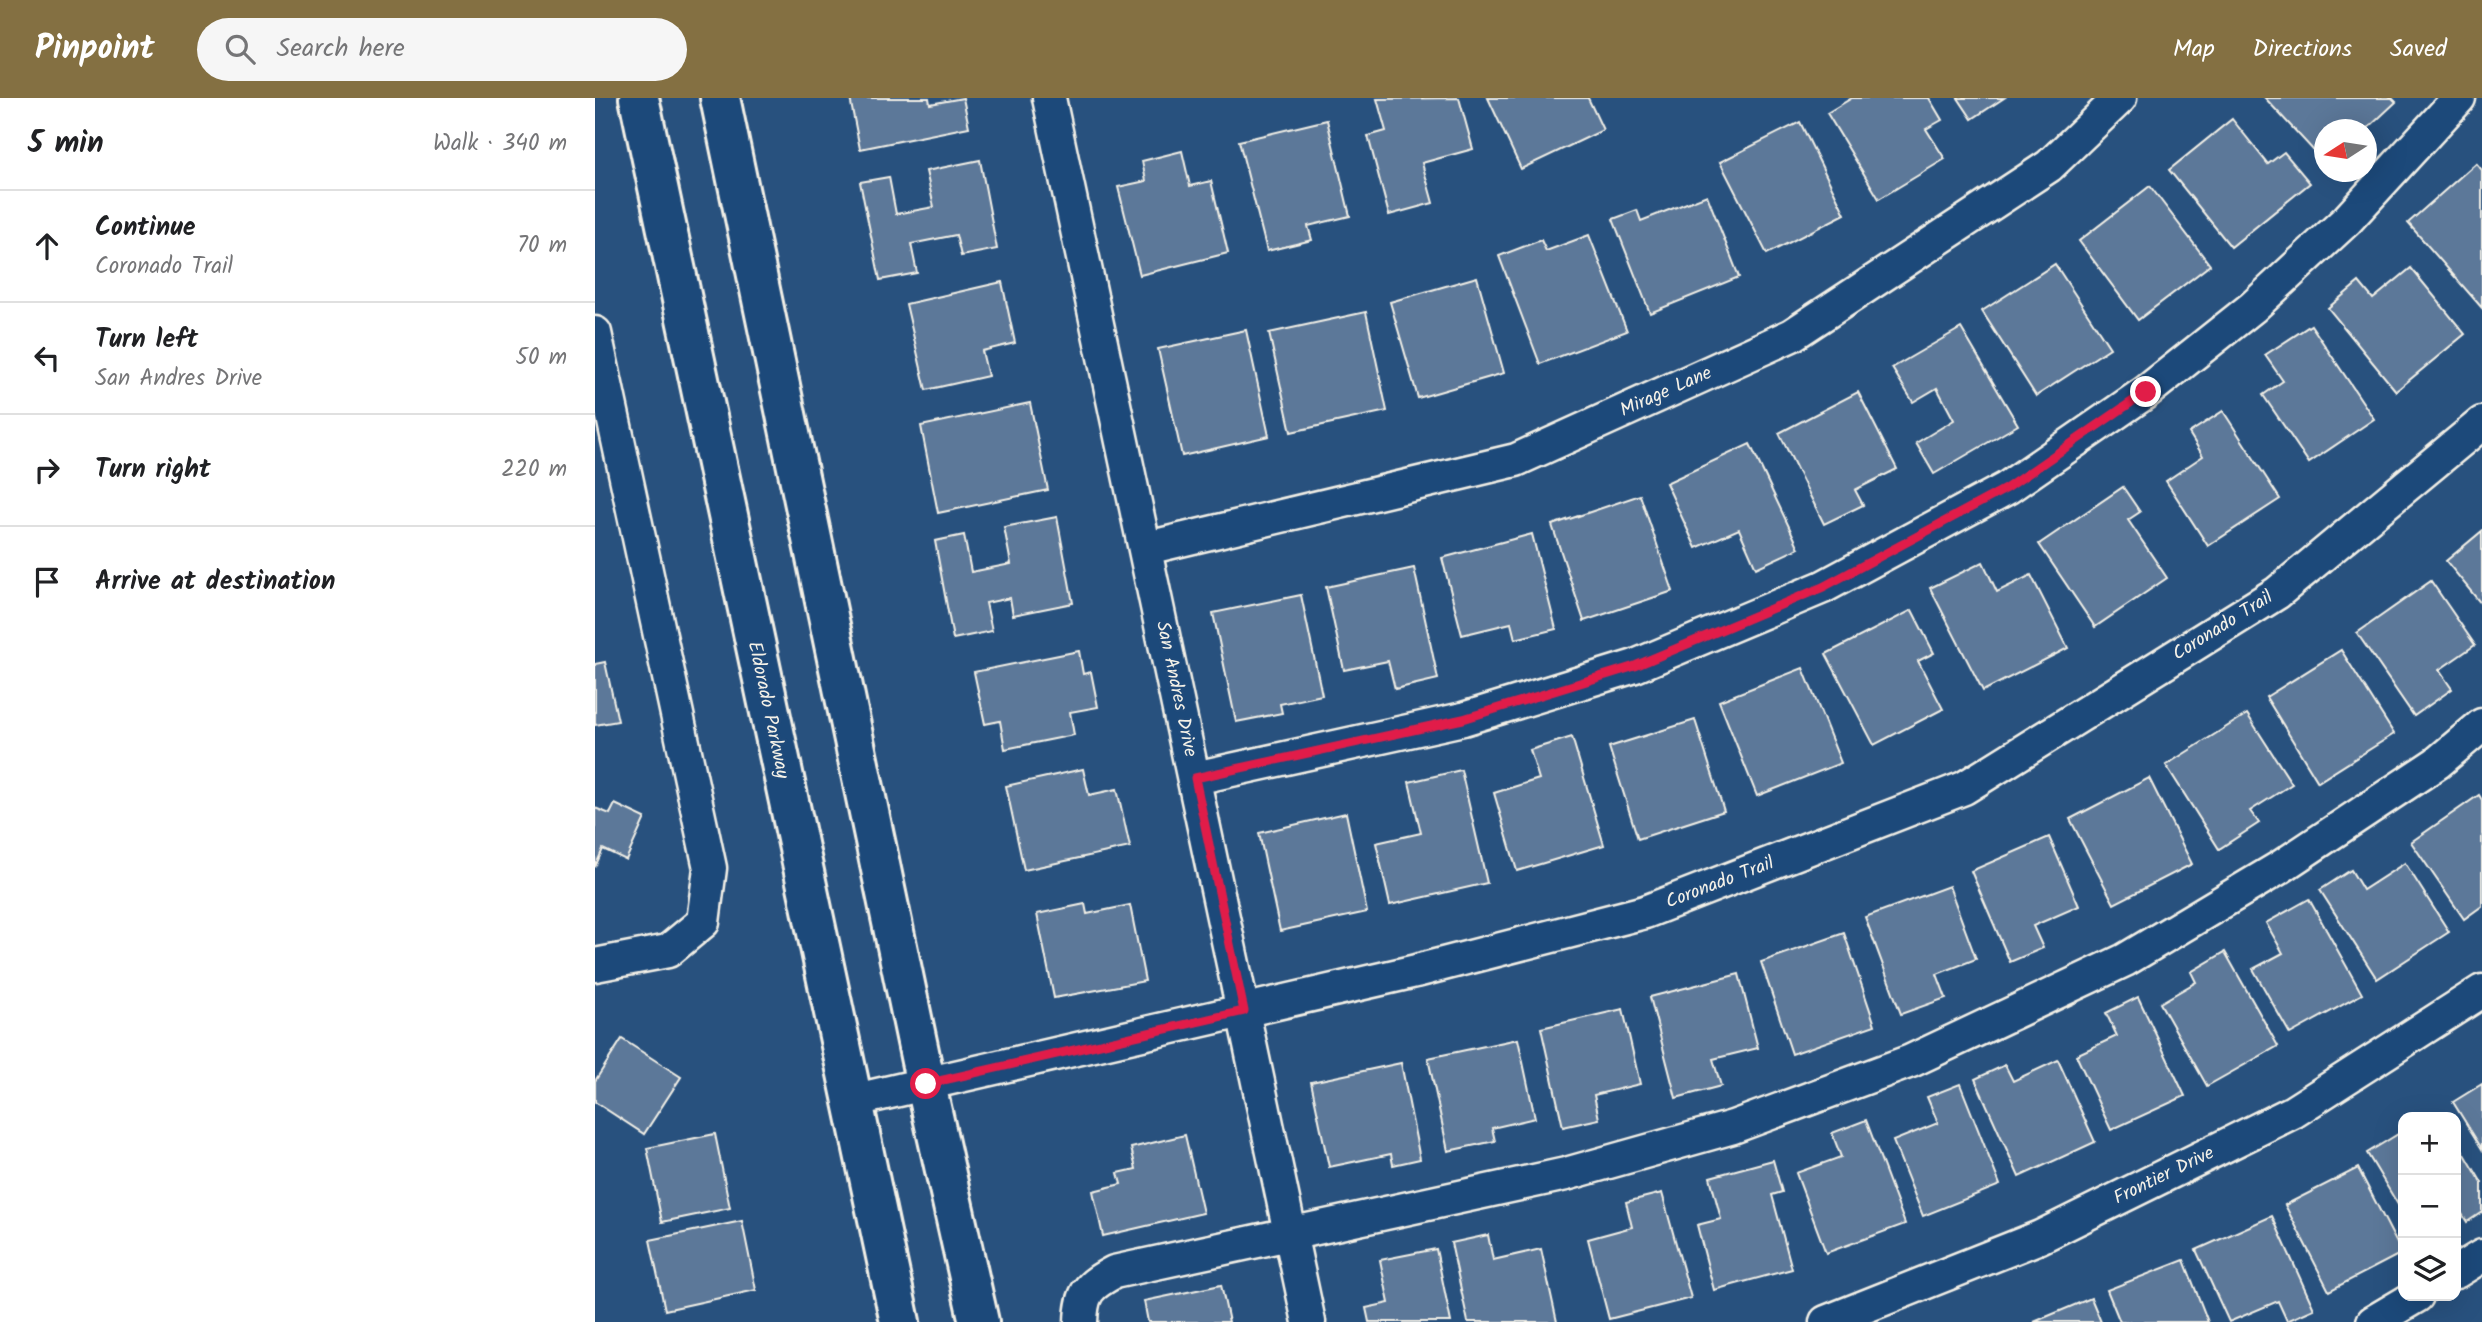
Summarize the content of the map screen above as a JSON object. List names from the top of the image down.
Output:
{
  "streets": {
    "main road": ["Eldorado Parkway"],
    "street": [
      "Mirage Lane",
      "Coronado Trail",
      "San Andres Drive",
      "Frontier Drive"
    ]
  },
  "crossings": [
    ["Mirage Lane", "San Andres Drive"],
    ["Coronado Trail", "San Andres Drive"],
    ["Coronado Trail", "Eldorado Parkway"]
  ],
  "north": "left",
  "page": {
    "header": "Pinpoint",
    "search": "Search here",
    "nav": ["Map", "Directions", "Saved"],
    "heading": ["5 min", "Walk · 340 m"],
    "list": [
      ["Continue", "Coronado Trail", "70 m"],
      ["Turn left", "San Andres Drive", "50 m"],
      ["Turn right", "220 m"],
      "Arrive at destination"
    ],
    "map_buttons": ["+", "−"]
  }
}
